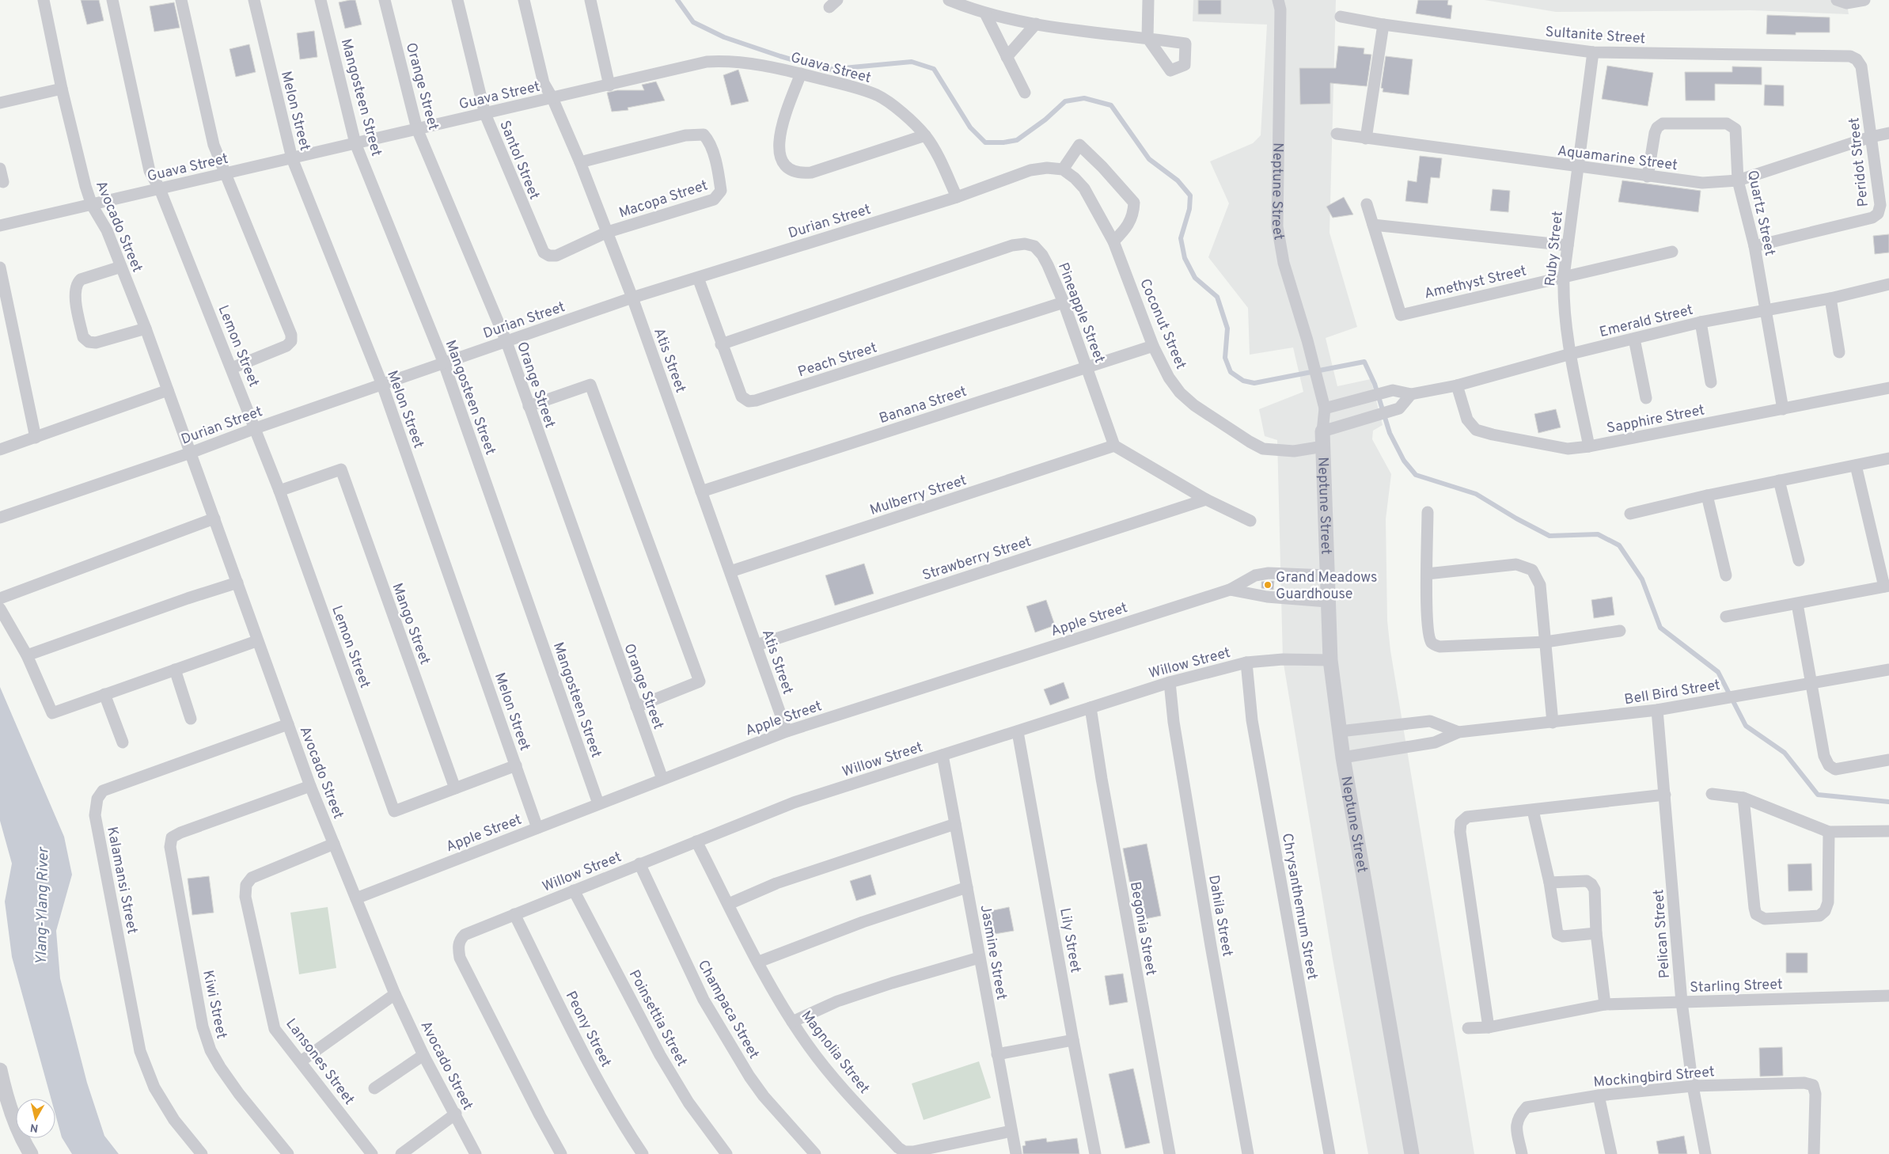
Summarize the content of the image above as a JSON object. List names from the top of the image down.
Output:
{
  "streets": {
    "street": [
      "Sultanite Street",
      "Guava Street",
      "Orange Street",
      "Mangosteen Street",
      "Melon Street",
      "Aquamarine Street",
      "Santol Street",
      "Peridot Street",
      "Neptune Street",
      "Macopa Street",
      "Quartz Street",
      "Durian Street",
      "Avocado Street",
      "Ruby Street",
      "Amethyst Street",
      "Pineapple Street",
      "Emerald Street",
      "Coconut Street",
      "Lemon Street",
      "Peach Street",
      "Atis Street",
      "Banana Street",
      "Sapphire Street",
      "Mulberry Street",
      "Strawberry Street",
      "Apple Street",
      "Mango Street",
      "Willow Street",
      "Bell Bird Street",
      "Kalamansi Street",
      "Chrysanthemum Street",
      "Dahila Street",
      "Begonia Street",
      "Pelican Street",
      "Lily Street",
      "Jasmine Street",
      "Starling Street",
      "Kiwi Street",
      "Champaca Street",
      "Poinsettia Street",
      "Peony Street",
      "Magnolia Street",
      "Lansones Street",
      "Mockingbird Street"
    ]
  },
  "crossings": [
    ["Sultanite Street", "Peridot Street"],
    ["Sultanite Street", "Ruby Street"],
    ["Guava Street", "Orange Street"],
    ["Guava Street", "Mangosteen Street"],
    ["Guava Street", "Melon Street"],
    ["Guava Street", "Santol Street"],
    ["Guava Street", "Durian Street"],
    ["Guava Street", "Avocado Street"],
    ["Guava Street", "Lemon Street"],
    ["Guava Street", "Atis Street"],
    ["Orange Street", "Durian Street"],
    ["Orange Street", "Apple Street"],
    ["Mangosteen Street", "Durian Street"],
    ["Mangosteen Street", "Apple Street"],
    ["Melon Street", "Durian Street"],
    ["Melon Street", "Apple Street"],
    ["Aquamarine Street", "Peridot Street"],
    ["Aquamarine Street", "Quartz Street"],
    ["Aquamarine Street", "Ruby Street"],
    ["Santol Street", "Macopa Street"],
    ["Peridot Street", "Quartz Street"],
    ["Neptune Street", "Emerald Street"],
    ["Neptune Street", "Coconut Street"],
    ["Neptune Street", "Apple Street"],
    ["Neptune Street", "Willow Street"],
    ["Neptune Street", "Bell Bird Street"],
    ["Macopa Street", "Atis Street"],
    ["Quartz Street", "Emerald Street"],
    ["Quartz Street", "Sapphire Street"],
    ["Durian Street", "Avocado Street"],
    ["Durian Street", "Coconut Street"],
    ["Durian Street", "Lemon Street"],
    ["Durian Street", "Peach Street"],
    ["Durian Street", "Atis Street"],
    ["Avocado Street", "Apple Street"],
    ["Avocado Street", "Kalamansi Street"],
    ["Avocado Street", "Kiwi Street"],
    ["Avocado Street", "Lansones Street"],
    ["Ruby Street", "Amethyst Street"],
    ["Ruby Street", "Emerald Street"],
    ["Ruby Street", "Sapphire Street"],
    ["Pineapple Street", "Peach Street"],
    ["Pineapple Street", "Banana Street"],
    ["Pineapple Street", "Mulberry Street"],
    ["Emerald Street", "Sapphire Street"],
    ["Coconut Street", "Banana Street"],
    ["Lemon Street", "Mango Street"],
    ["Atis Street", "Banana Street"],
    ["Atis Street", "Mulberry Street"],
    ["Atis Street", "Strawberry Street"],
    ["Atis Street", "Apple Street"],
    ["Willow Street", "Chrysanthemum Street"],
    ["Willow Street", "Dahila Street"],
    ["Willow Street", "Begonia Street"],
    ["Willow Street", "Lily Street"],
    ["Willow Street", "Jasmine Street"],
    ["Willow Street", "Champaca Street"],
    ["Willow Street", "Poinsettia Street"],
    ["Willow Street", "Peony Street"],
    ["Willow Street", "Magnolia Street"],
    ["Bell Bird Street", "Pelican Street"],
    ["Pelican Street", "Starling Street"],
    ["Pelican Street", "Mockingbird Street"],
    ["Jasmine Street", "Magnolia Street"]
  ],
  "water": ["Ylang-Ylang River"],
  "places": ["Grand Meadows Guardhouse"],
  "north": "bottom"
}
